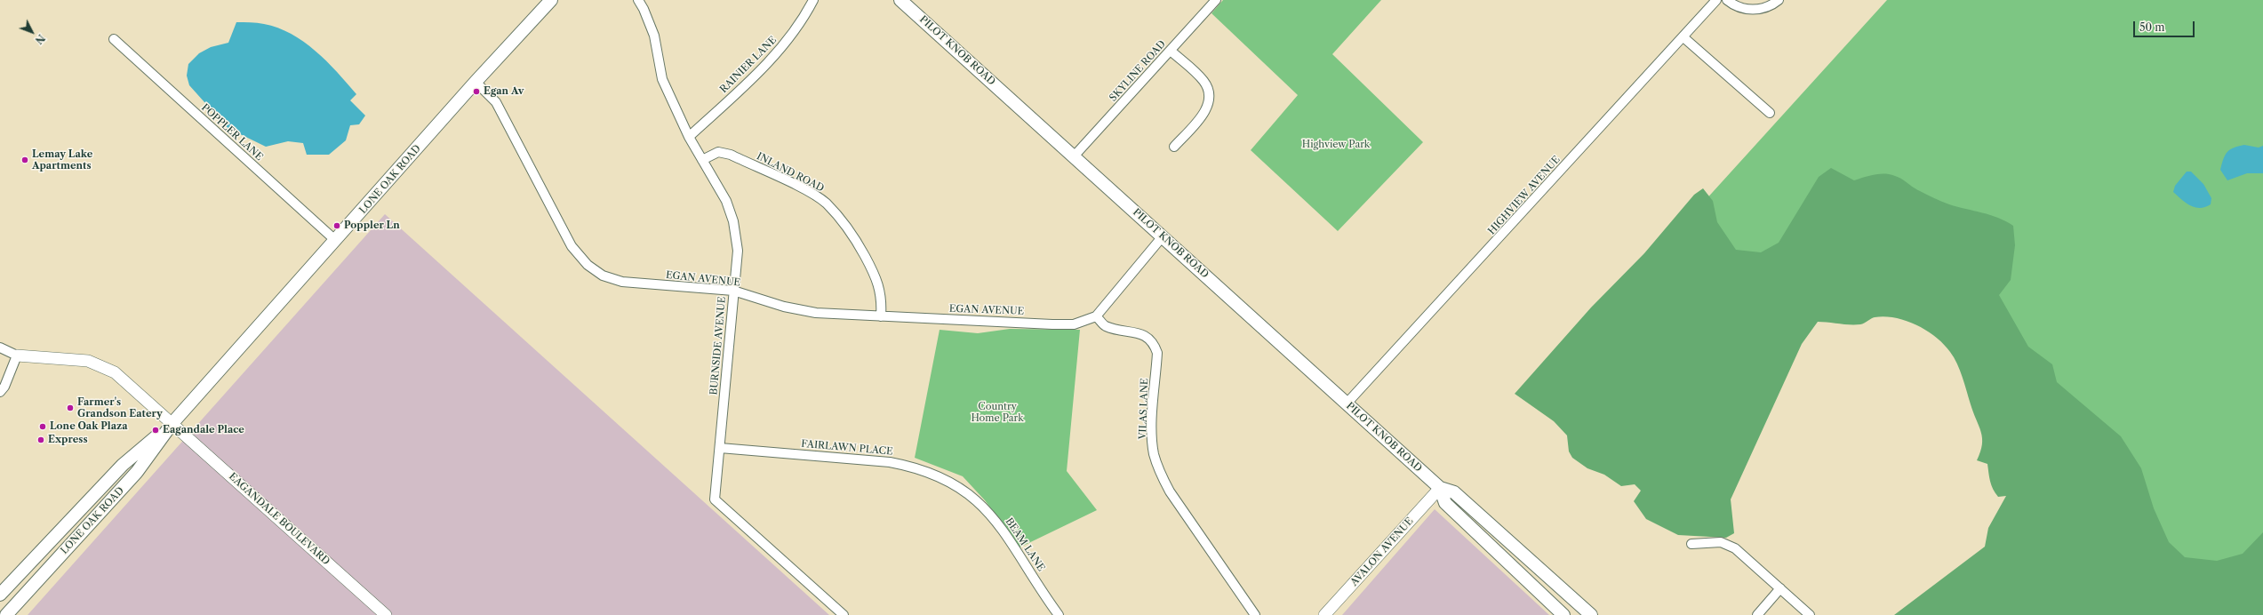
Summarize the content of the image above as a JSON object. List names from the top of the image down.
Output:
{
  "streets": {
    "main road": ["PILOT KNOB ROAD", "LONE OAK ROAD"],
    "street": [
      "RAINIER LANE",
      "SKYLINE ROAD",
      "POPPLER LANE",
      "INLAND ROAD",
      "HIGHVIEW AVENUE",
      "EGAN AVENUE",
      "BURNSIDE AVENUE",
      "VILAS LANE",
      "FAIRLAWN PLACE",
      "EAGANDALE BOULEVARD",
      "BEAM LANE",
      "AVALON AVENUE"
    ]
  },
  "crossings": [
    ["PILOT KNOB ROAD", "SKYLINE ROAD"],
    ["PILOT KNOB ROAD", "HIGHVIEW AVENUE"],
    ["PILOT KNOB ROAD", "AVALON AVENUE"],
    ["RAINIER LANE", "BURNSIDE AVENUE"],
    ["POPPLER LANE", "LONE OAK ROAD"],
    ["INLAND ROAD", "EGAN AVENUE"],
    ["INLAND ROAD", "BURNSIDE AVENUE"],
    ["LONE OAK ROAD", "EGAN AVENUE"],
    ["LONE OAK ROAD", "EAGANDALE BOULEVARD"],
    ["EGAN AVENUE", "BURNSIDE AVENUE"],
    ["EGAN AVENUE", "VILAS LANE"],
    ["BURNSIDE AVENUE", "FAIRLAWN PLACE"],
    ["FAIRLAWN PLACE", "BEAM LANE"]
  ],
  "parks": ["Highview Park", "Country Home Park"],
  "places": [
    "Egan Av",
    "Lemay Lake Apartments",
    "Poppler Ln",
    "Farmer's Grandson Eatery",
    "Lone Oak Plaza",
    "Eagandale Place",
    "Express"
  ],
  "scale_bar": "50 m",
  "north": "bottom right"
}
